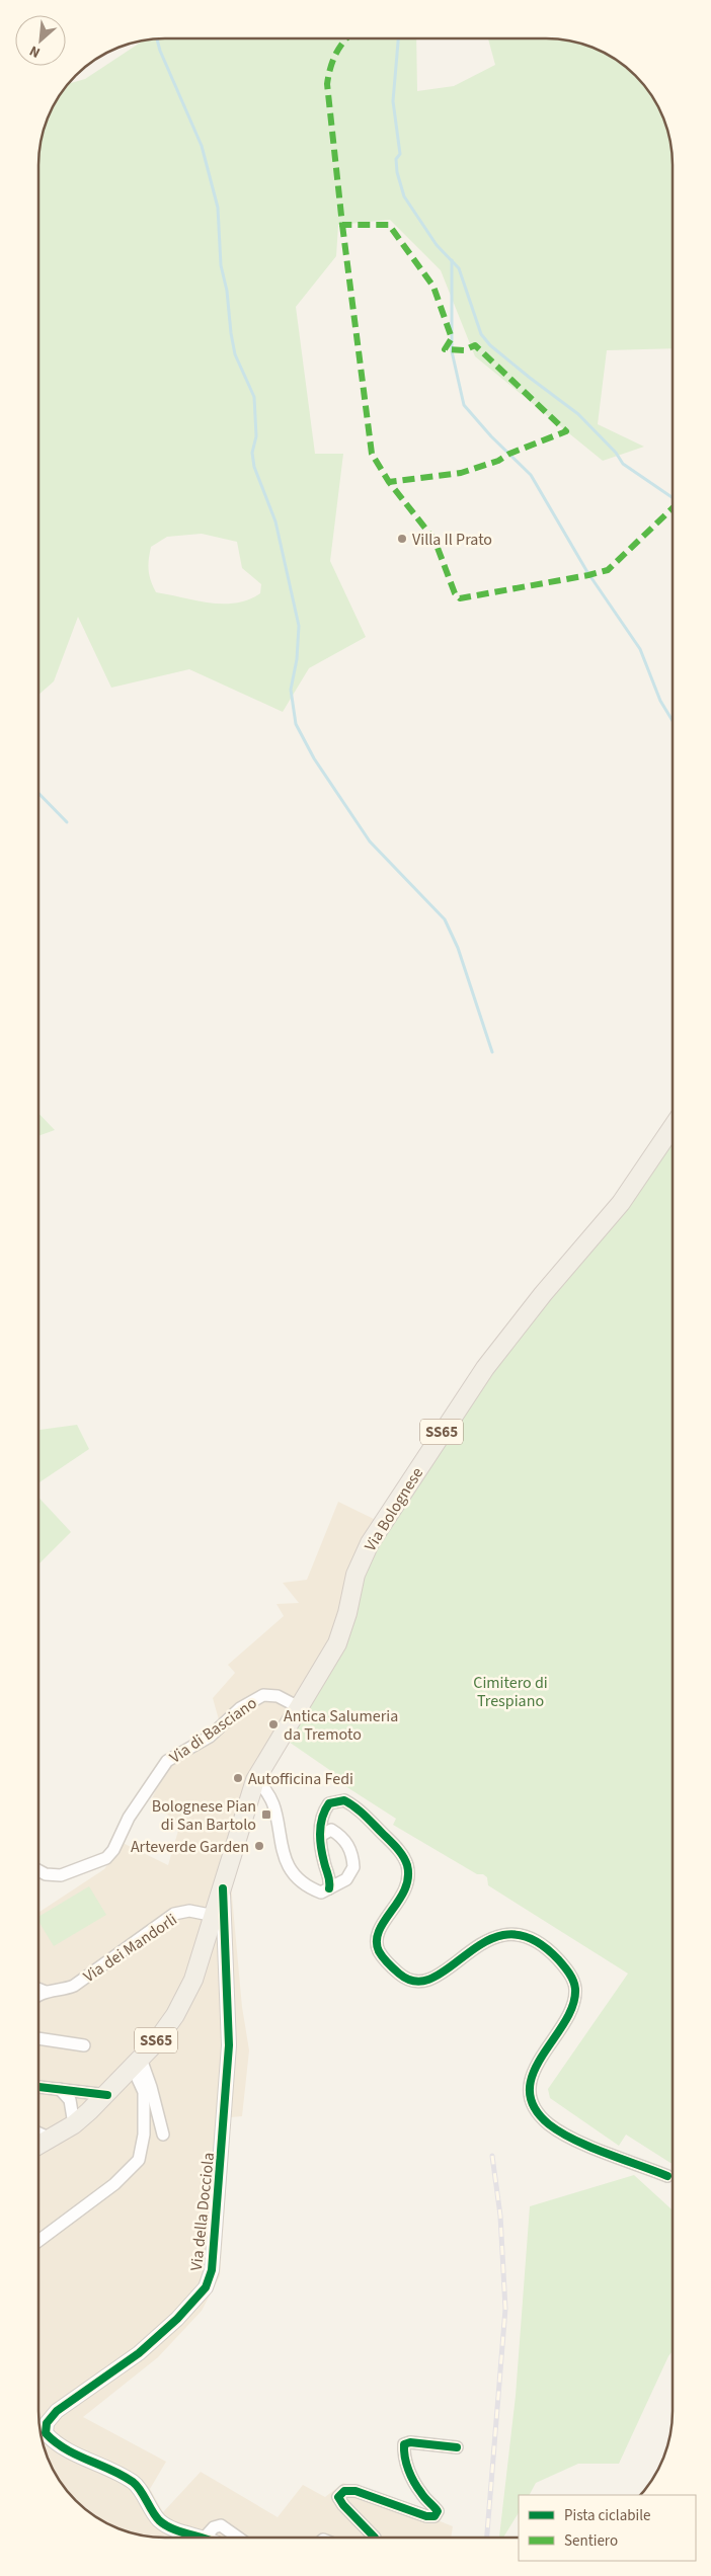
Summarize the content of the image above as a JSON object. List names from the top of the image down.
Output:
{
  "streets": {
    "main road": ["SS65", "Via Bolognese"],
    "street": ["Via di Basciano", "Via dei Mandorli", "Via della Docciola"]
  },
  "crossings": [
    ["Via Bolognese", "Via di Basciano"],
    ["Via Bolognese", "Via dei Mandorli"],
    ["Via Bolognese", "Via della Docciola"]
  ],
  "parks": ["Cimitero di Trespiano"],
  "places": {
    "other": [
      "Villa Il Prato",
      "Antica Salumeria da Tremoto",
      "Autofficina Fedi",
      "Arteverde Garden"
    ],
    "transit": ["Bolognese Pian di San Bartolo"]
  },
  "legend": ["Pista ciclabile", "Sentiero"],
  "north": "bottom left"
}
